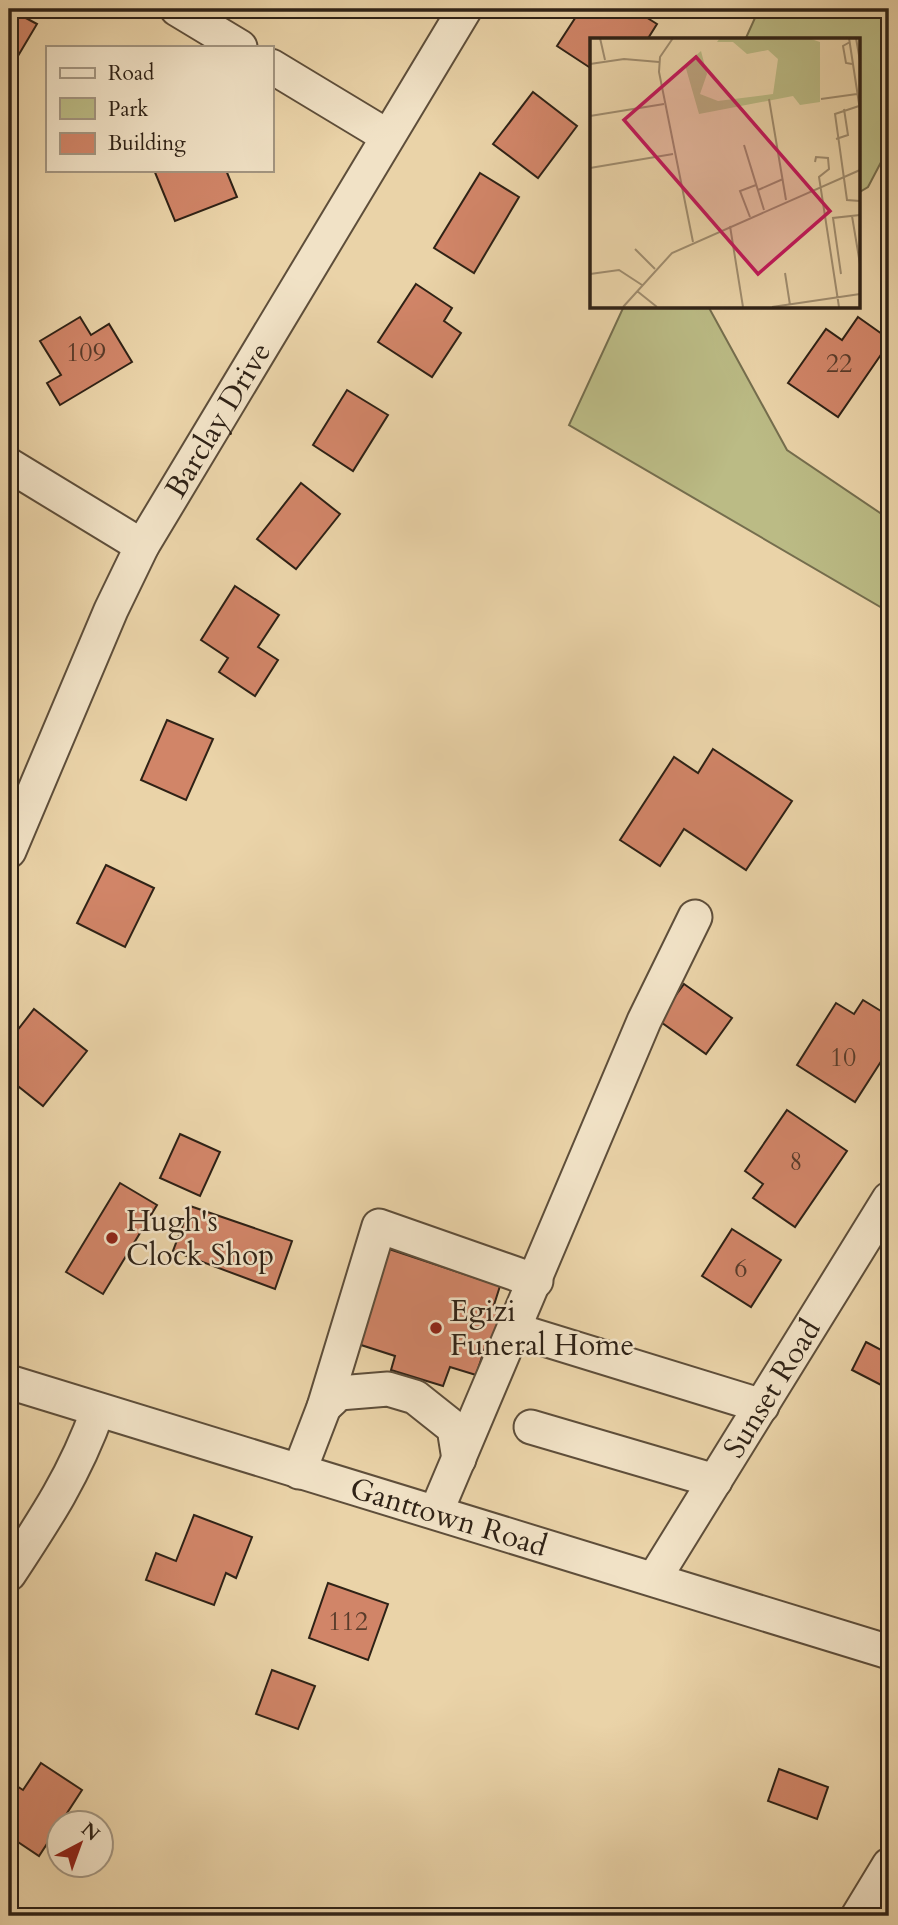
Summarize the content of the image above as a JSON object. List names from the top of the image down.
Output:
{
  "streets": {
    "street": ["Barclay Drive", "Sunset Road", "Ganttown Road"]
  },
  "crossings": [
    ["Sunset Road", "Ganttown Road"]
  ],
  "places": ["Hugh's Clock Shop", "Egizi Funeral Home"],
  "house_numbers": [
    "109",
    "22",
    "10",
    "8",
    "6",
    "112"
  ],
  "legend": ["Road", "Park", "Building"],
  "north": "top right"
}
